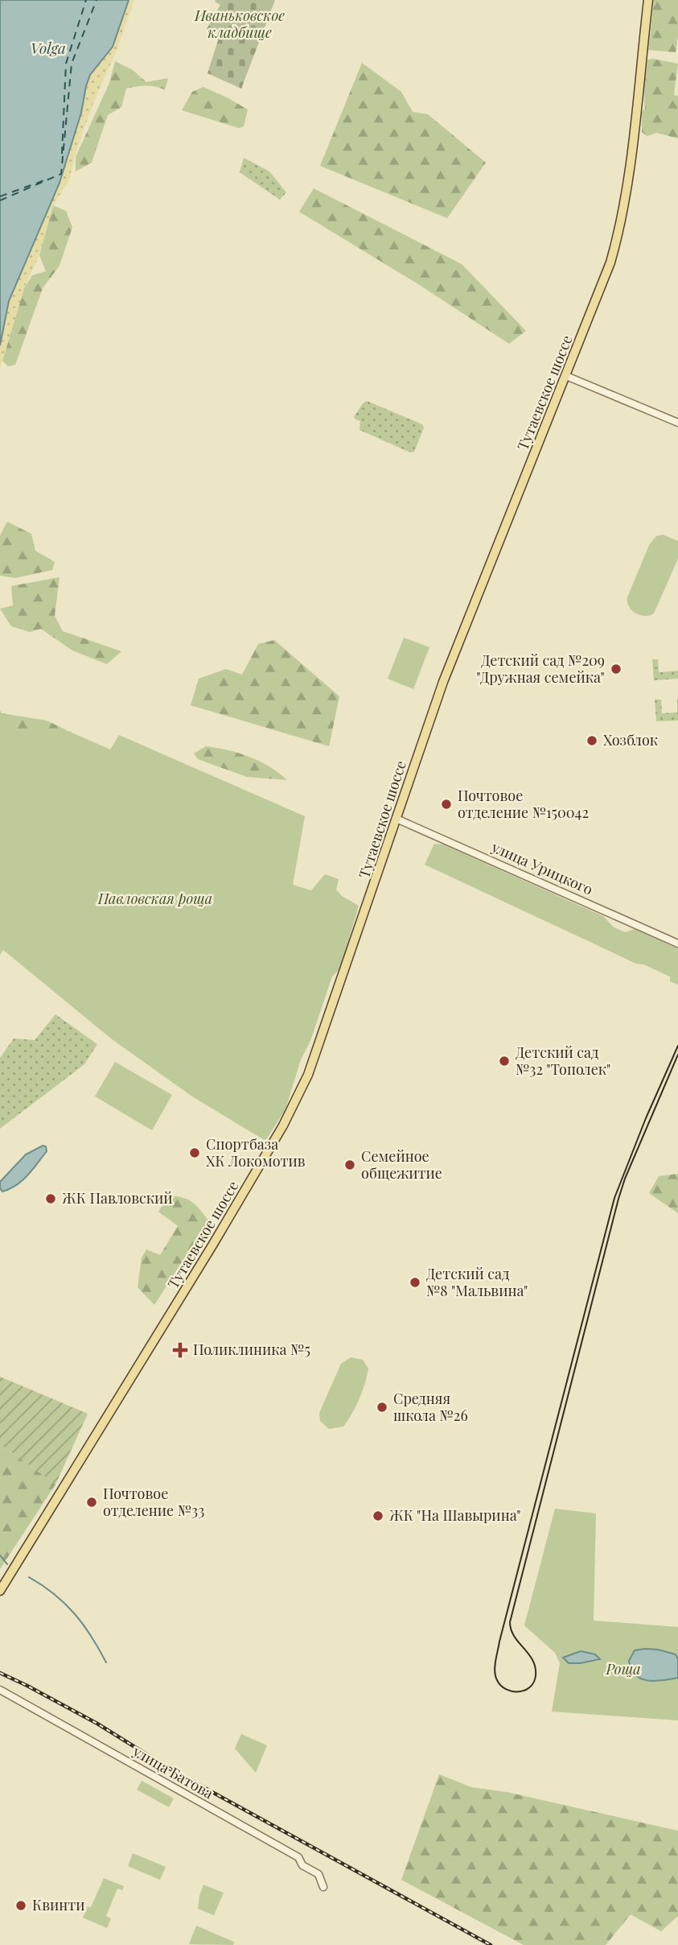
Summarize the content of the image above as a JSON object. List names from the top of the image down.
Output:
{
  "streets": {
    "main road": ["Тутаевское шоссе"],
    "street": ["улица Урицкого", "улица Батова"]
  },
  "crossings": [
    ["Тутаевское шоссе", "улица Урицкого"]
  ],
  "water": ["Volga"],
  "parks": ["Иваньковское кладбище", "Павловская роща", "Роща"],
  "places": {
    "other": [
      "Детский сад №209 \"Дружная семейка\"",
      "Хозблок",
      "Почтовое отделение №150042",
      "Детский сад №32 \"Тополек\"",
      "Спортбаза ХК Локомотив",
      "Семейное общежитие",
      "ЖК Павловский",
      "Детский сад №8 \"Мальвина\"",
      "Средняя школа №26",
      "Почтовое отделение №33",
      "ЖК \"На Шавырина\"",
      "Квинти"
    ],
    "health": ["Поликлиника №5"]
  }
}
